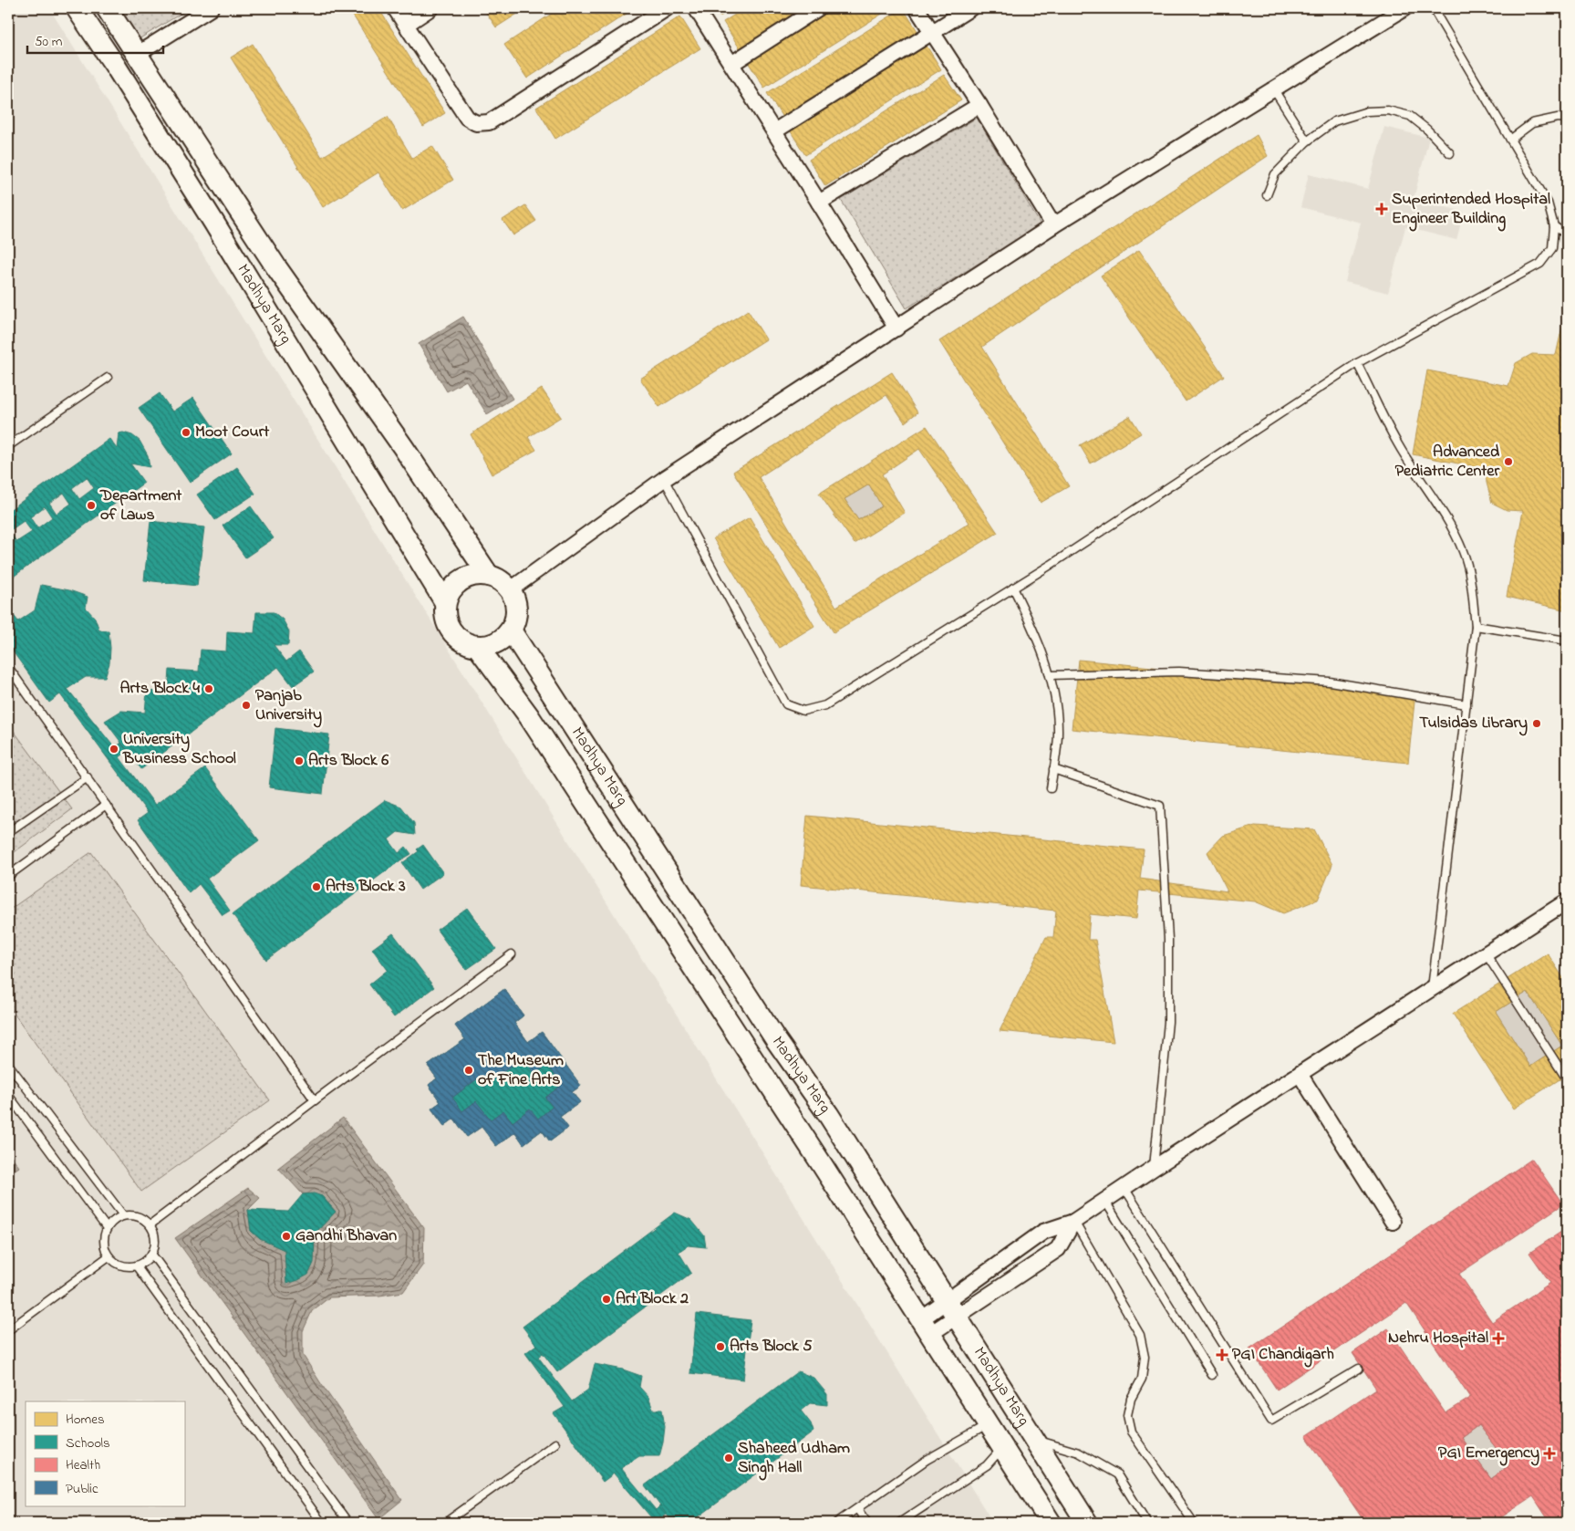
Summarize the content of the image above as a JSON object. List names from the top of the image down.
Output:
{
  "streets": {
    "main road": ["Madhya Marg"]
  },
  "places": {
    "health": [
      "Superintended Hospital Engineer Building",
      "Nehru Hospital",
      "PGI Chandigarh",
      "PGI Emergency"
    ],
    "other": [
      "Moot Court",
      "Advanced Pediatric Center",
      "Department of Laws",
      "Arts Block 4",
      "Panjab University",
      "Tulsidas Library",
      "University Business School",
      "Arts Block 6",
      "Arts Block 3",
      "The Museum of Fine Arts",
      "Gandhi Bhavan",
      "Art Block 2",
      "Arts Block 5",
      "Shaheed Udham Singh Hall"
    ]
  },
  "legend": [
    "Homes",
    "Schools",
    "Health",
    "Public"
  ],
  "scale_bar": "50 m"
}
